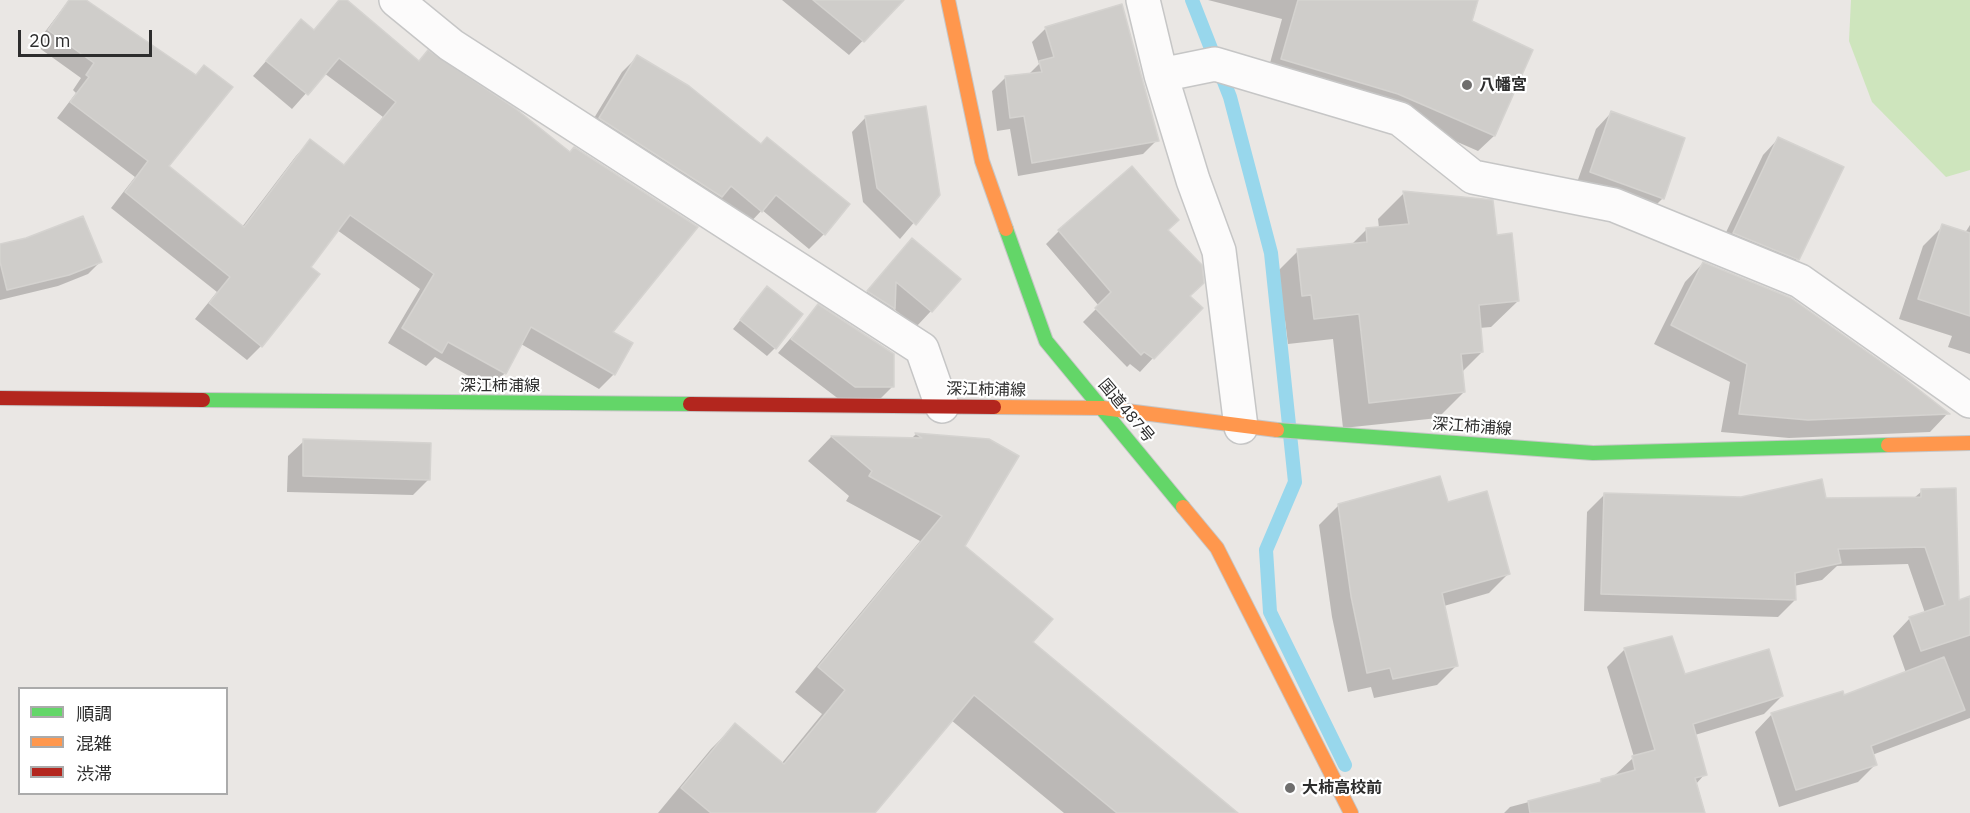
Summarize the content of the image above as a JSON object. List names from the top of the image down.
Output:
{
  "streets": {
    "main road": ["深江柿浦線", "国道487号"]
  },
  "crossings": [
    ["深江柿浦線", "国道487号"]
  ],
  "places": ["八幡宮", "大柿高校前"],
  "legend": ["順調", "混雑", "渋滞"],
  "scale_bar": "20 m"
}
